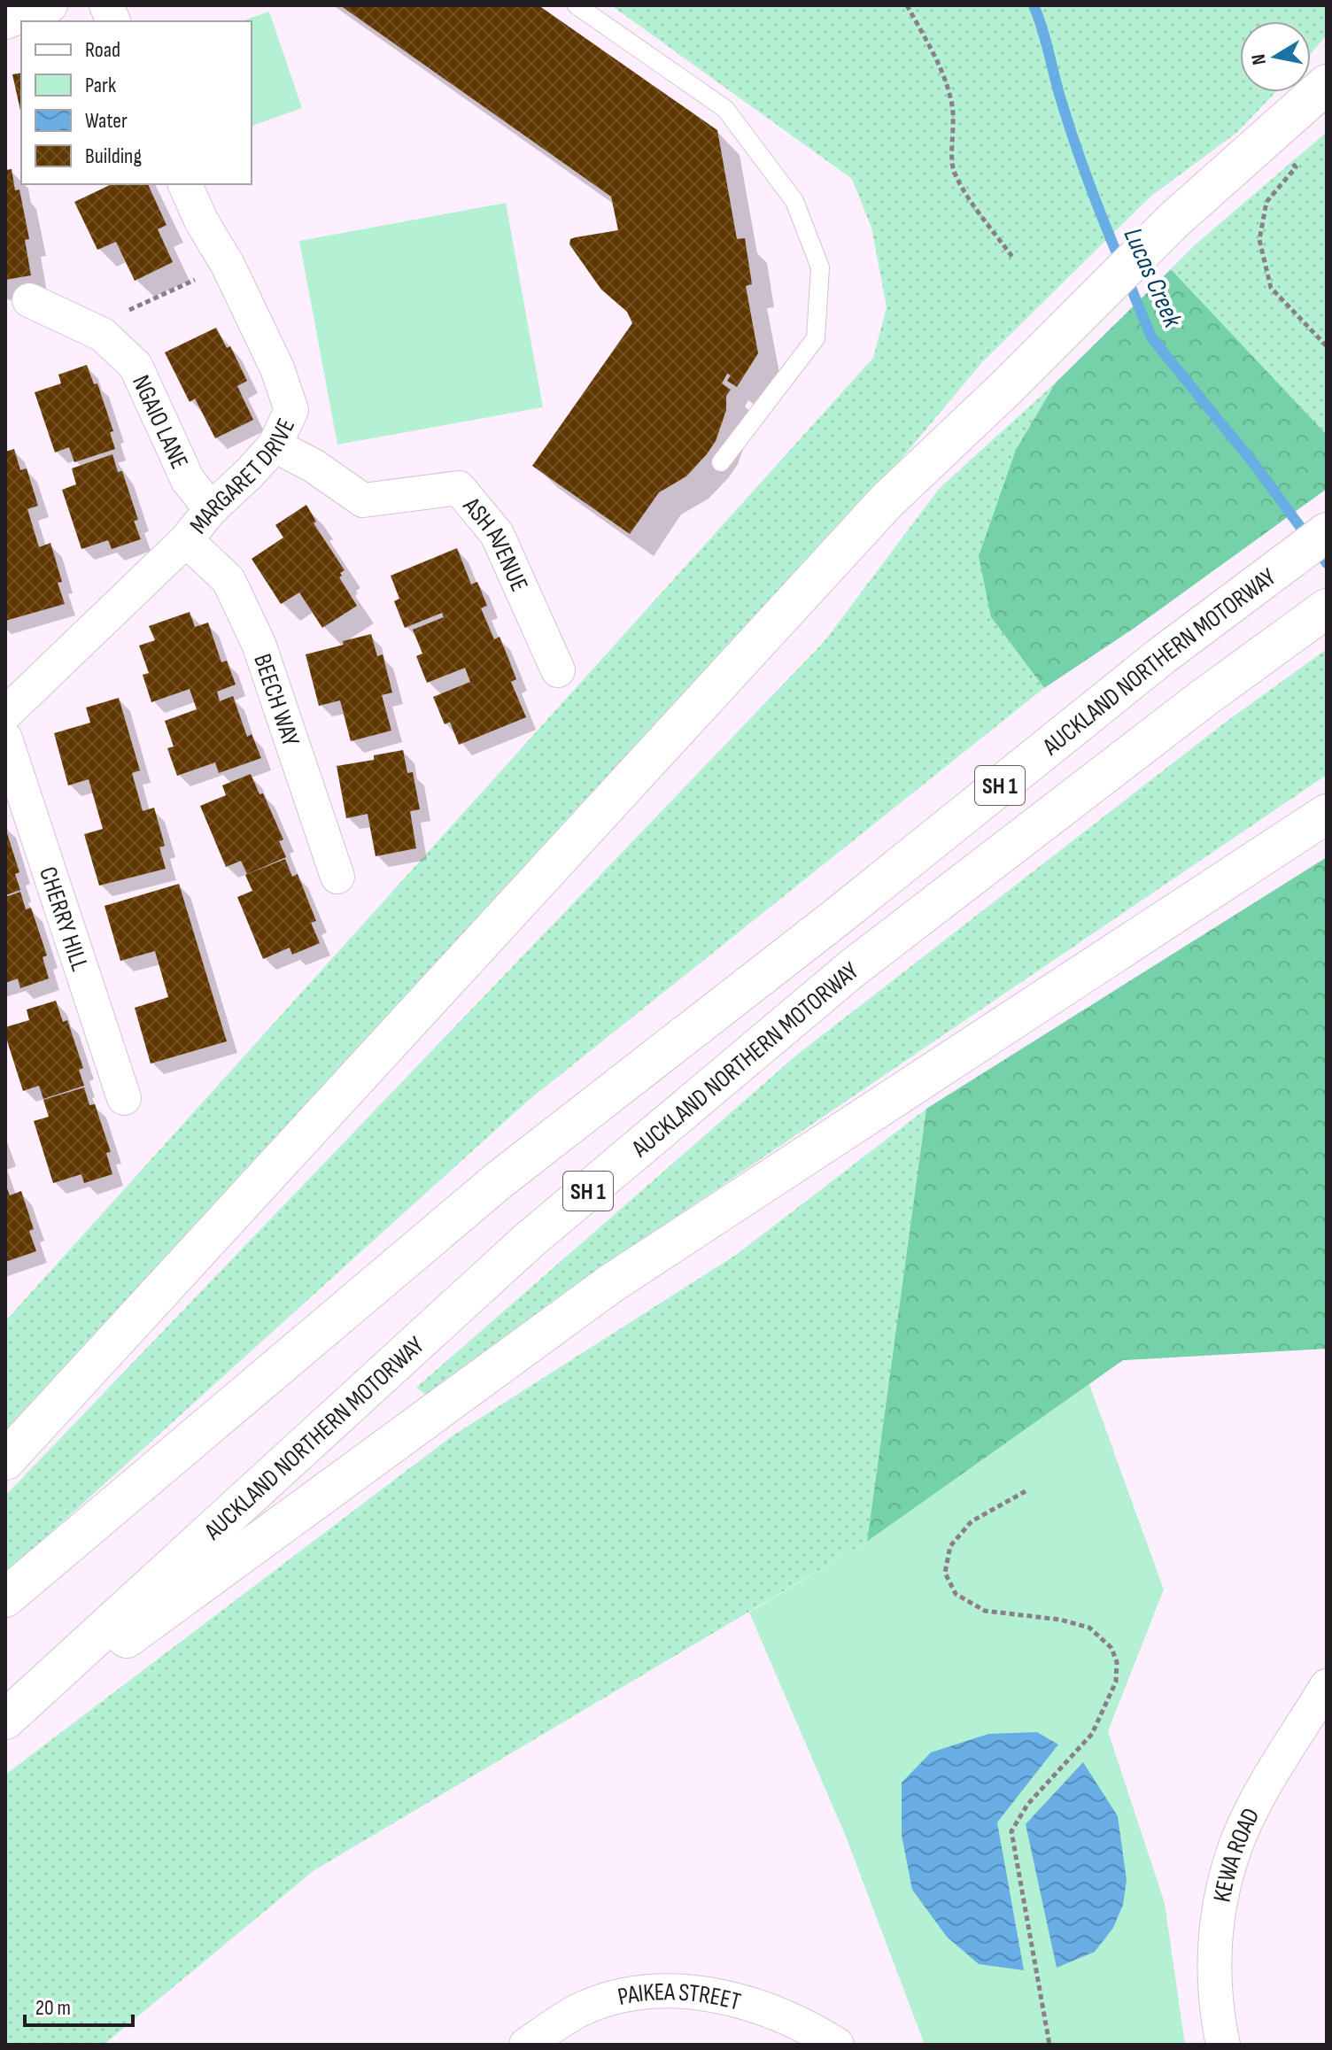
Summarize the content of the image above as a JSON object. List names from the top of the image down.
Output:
{
  "streets": {
    "highway": ["AUCKLAND NORTHERN MOTORWAY", "SH 1"],
    "street": [
      "NGAIO LANE",
      "MARGARET DRIVE",
      "ASH AVENUE",
      "BEECH WAY",
      "CHERRY HILL",
      "KEWA ROAD",
      "PAIKEA STREET"
    ]
  },
  "crossings": [
    ["NGAIO LANE", "MARGARET DRIVE"],
    ["MARGARET DRIVE", "ASH AVENUE"],
    ["MARGARET DRIVE", "BEECH WAY"]
  ],
  "water": ["Lucas Creek"],
  "legend": [
    "Road",
    "Park",
    "Water",
    "Building"
  ],
  "scale_bar": "20 m",
  "north": "left"
}
